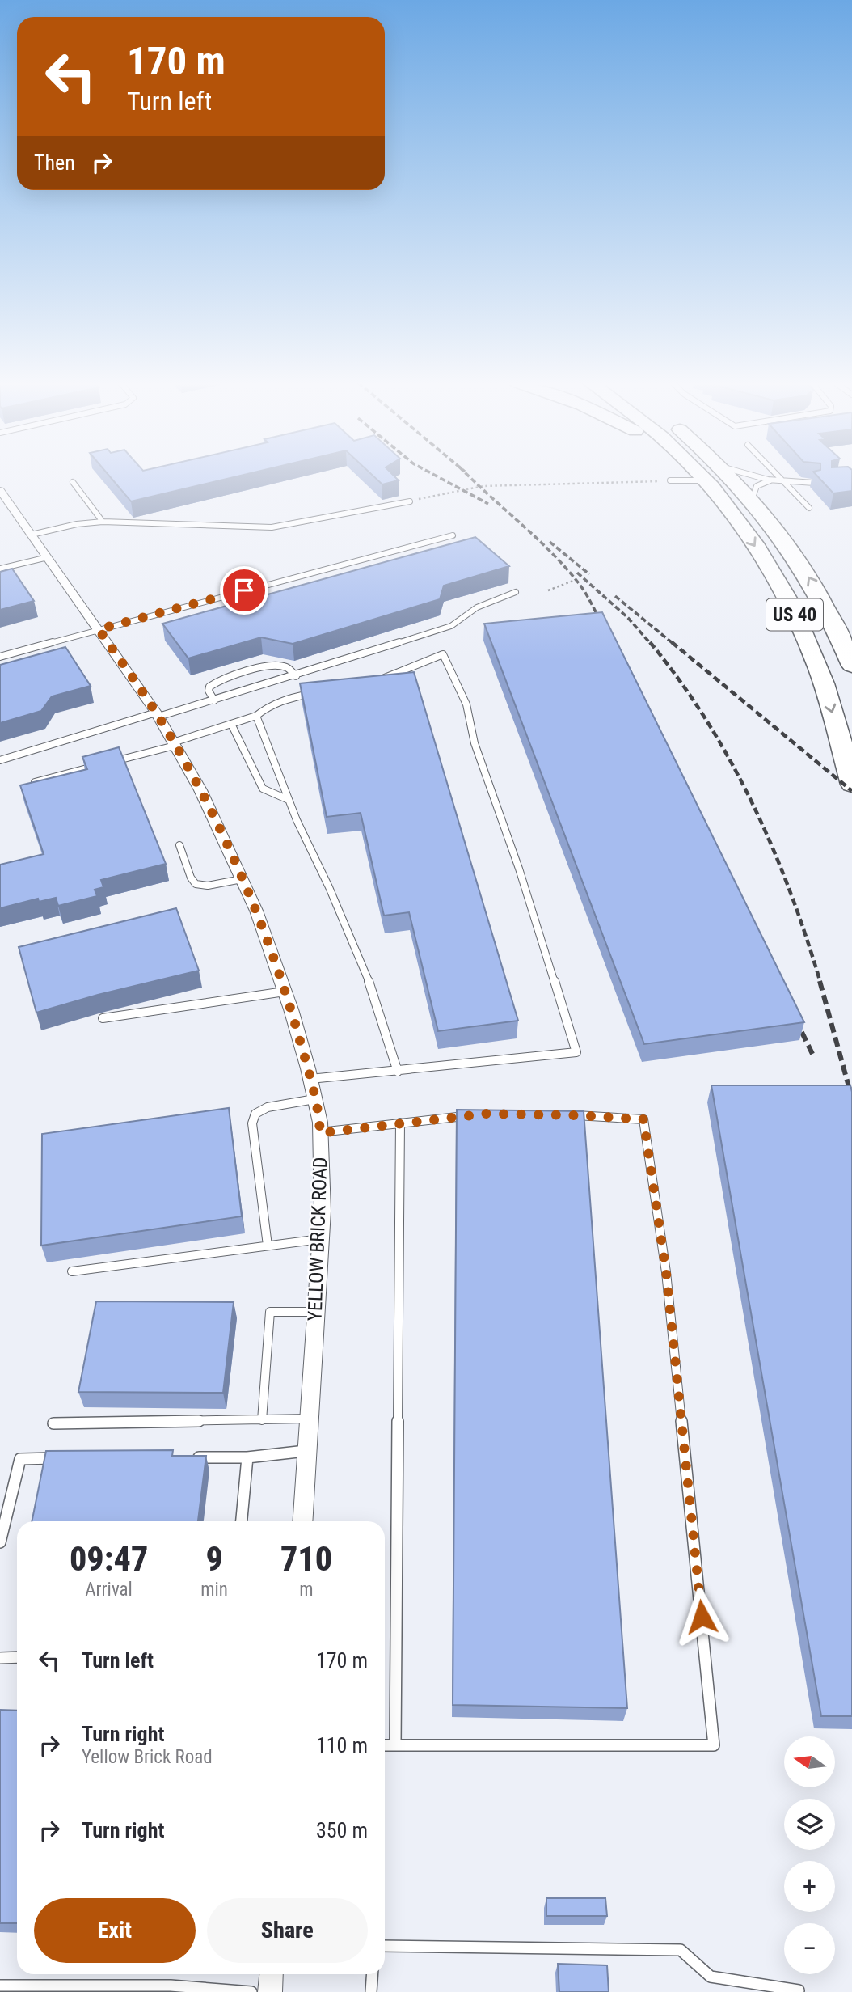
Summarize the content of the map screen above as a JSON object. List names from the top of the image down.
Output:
{
  "streets": {
    "highway": ["US 40"],
    "street": ["YELLOW BRICK ROAD"]
  },
  "north": "left",
  "page": {
    "turn": ["170 m", "Turn left"],
    "then": "Then",
    "eta": [
      "09:47",
      "Arrival",
      "9",
      "min",
      "710",
      "m"
    ],
    "list": [
      {
        "name": "Turn left",
        "value": "170 m"
      },
      {
        "name": "Turn right",
        "note": "Yellow Brick Road",
        "value": "110 m"
      },
      {
        "name": "Turn right",
        "value": "350 m"
      }
    ],
    "map_buttons": ["+", "−"],
    "buttons": ["Exit", "Share"]
  }
}
